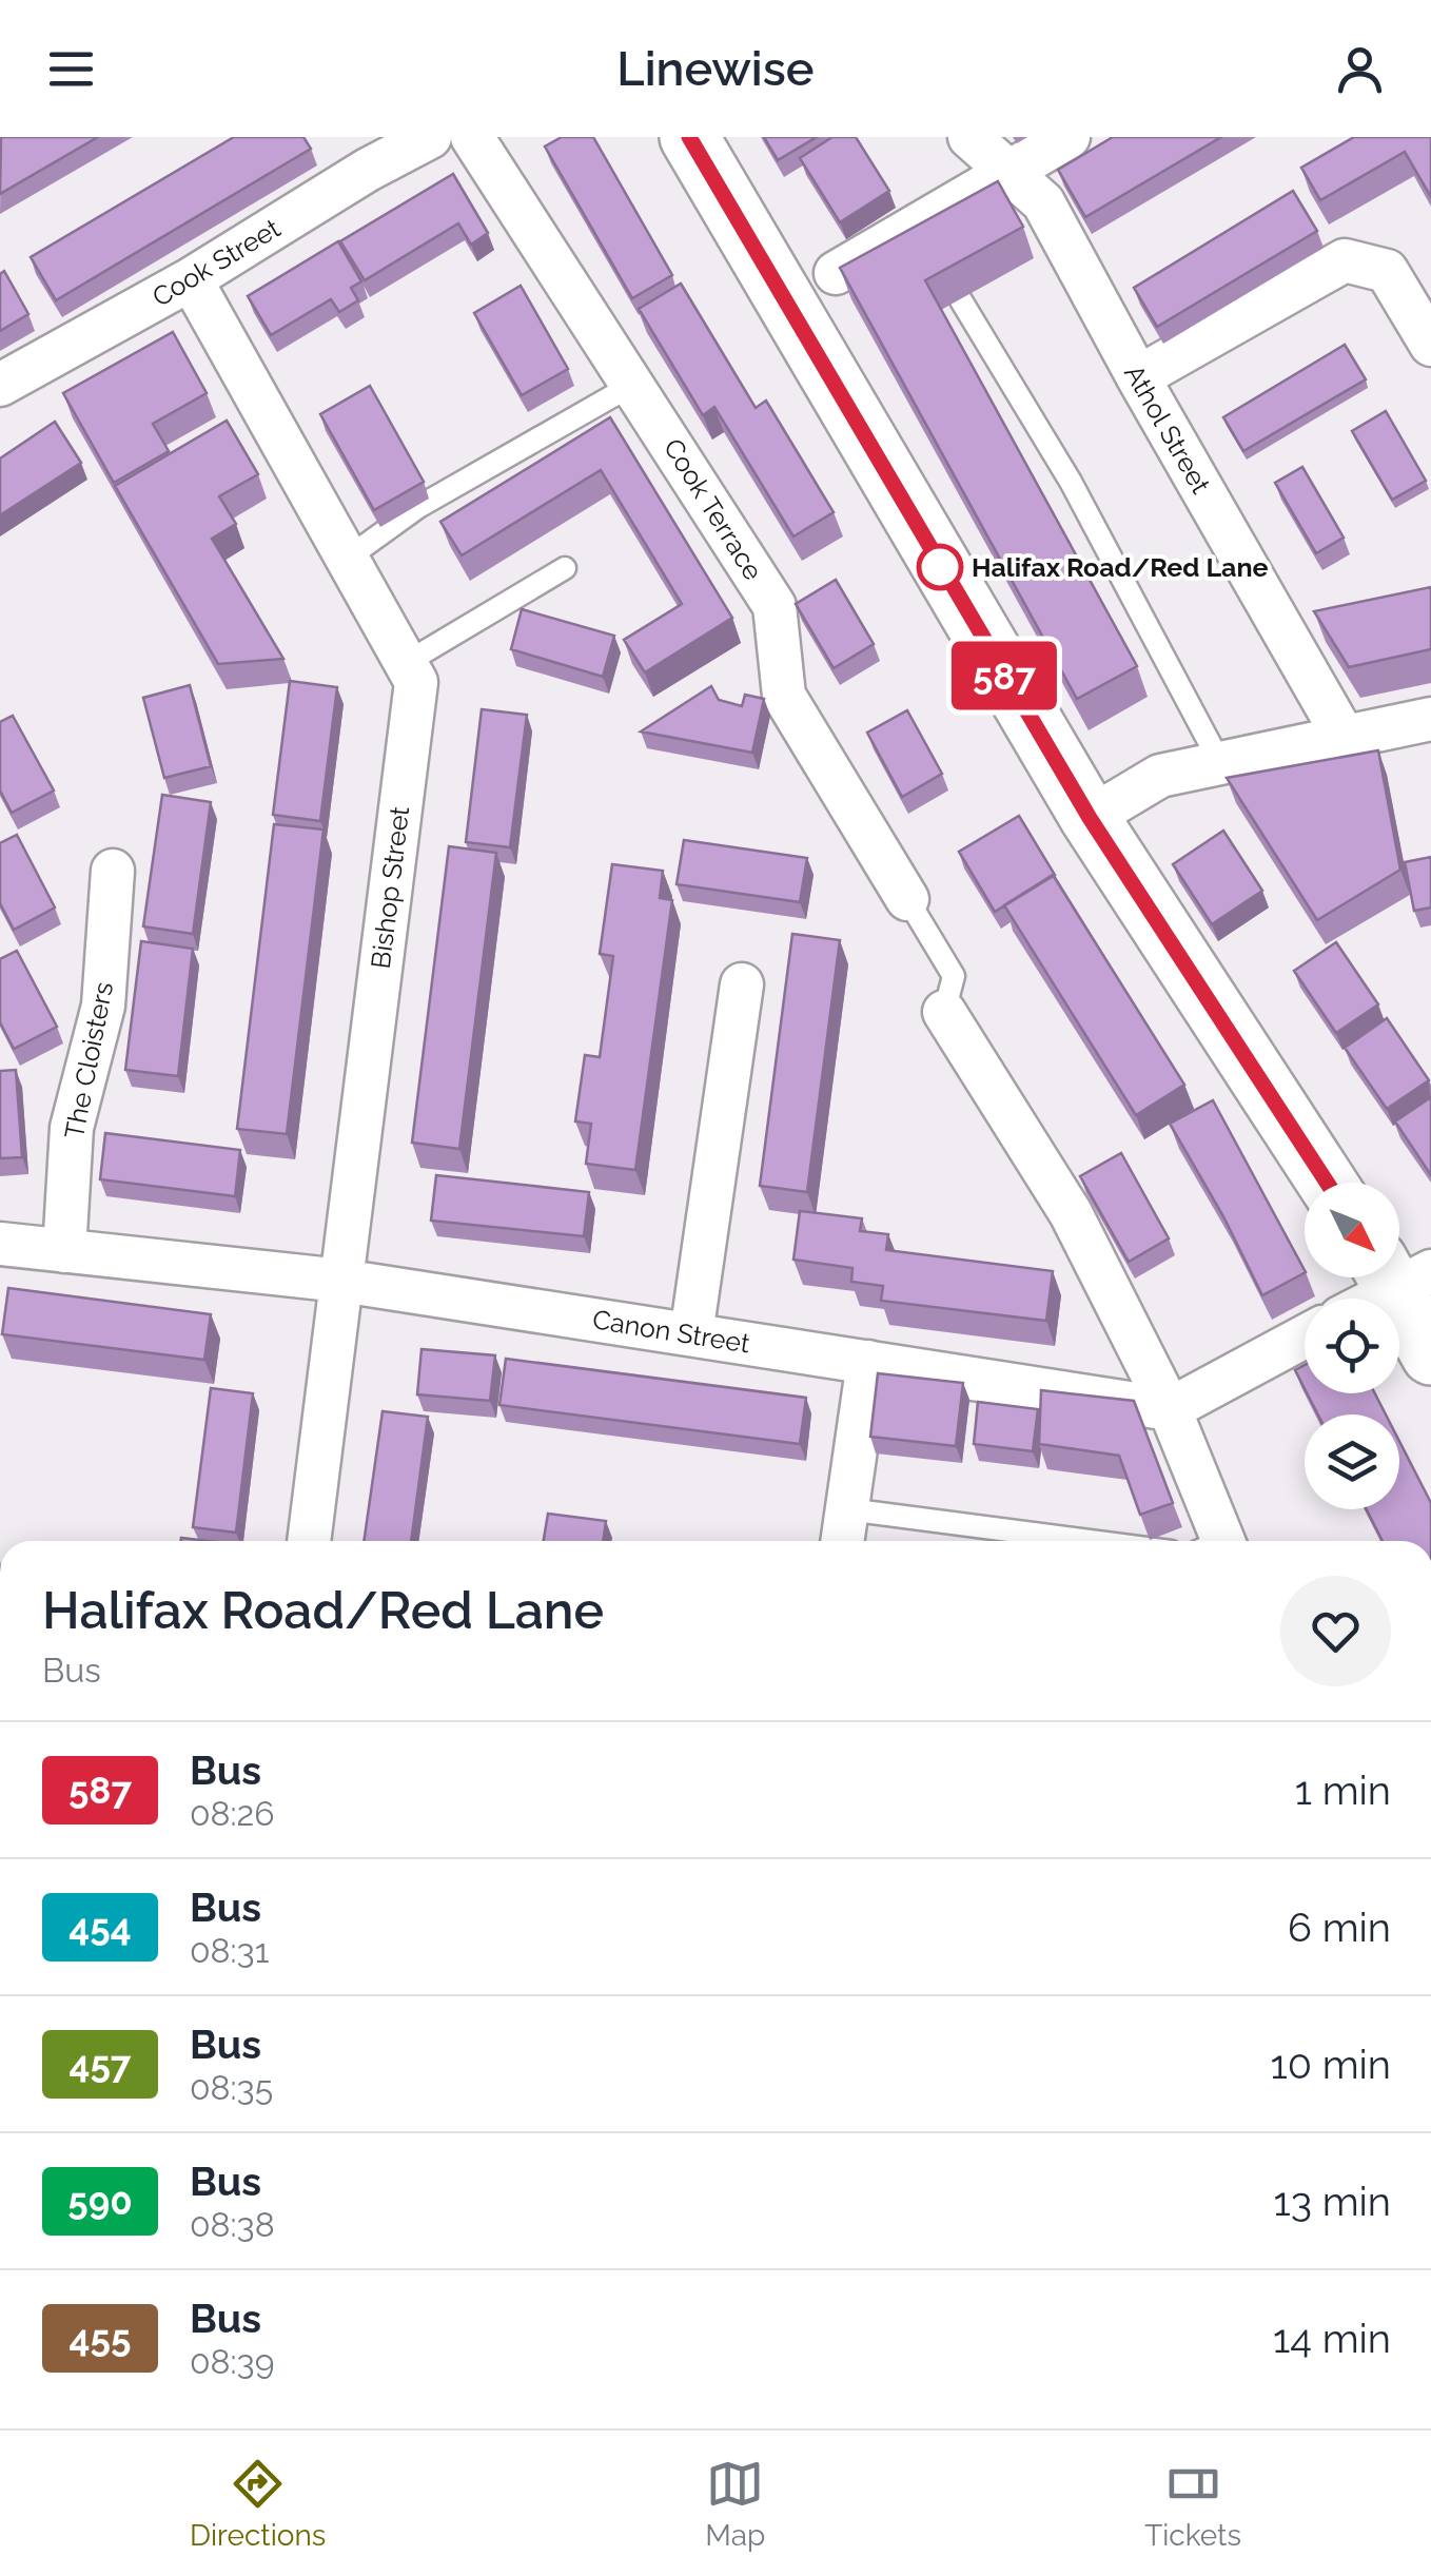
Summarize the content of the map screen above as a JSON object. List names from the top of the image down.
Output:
{
  "streets": {
    "street": [
      "Cook Street",
      "Athol Street",
      "Cook Terrace",
      "Bishop Street",
      "The Cloisters",
      "Canon Street"
    ]
  },
  "crossings": [
    ["Cook Street", "Bishop Street"],
    ["Bishop Street", "Canon Street"],
    ["The Cloisters", "Canon Street"]
  ],
  "places": ["Halifax Road/Red Lane"],
  "lines": ["bus line 587"],
  "north": "bottom right",
  "page": {
    "header": "Linewise",
    "on_map": "587",
    "heading": ["Halifax Road/Red Lane", "Bus"],
    "list": [
      {
        "mark": "587",
        "name": "Bus",
        "note": "08:26",
        "value": "1 min"
      },
      {
        "mark": "454",
        "name": "Bus",
        "note": "08:31",
        "value": "6 min"
      },
      {
        "mark": "457",
        "name": "Bus",
        "note": "08:35",
        "value": "10 min"
      },
      {
        "mark": "590",
        "name": "Bus",
        "note": "08:38",
        "value": "13 min"
      },
      {
        "mark": "455",
        "name": "Bus",
        "note": "08:39",
        "value": "14 min"
      }
    ],
    "tabs": ["Directions", "Map", "Tickets"]
  }
}
